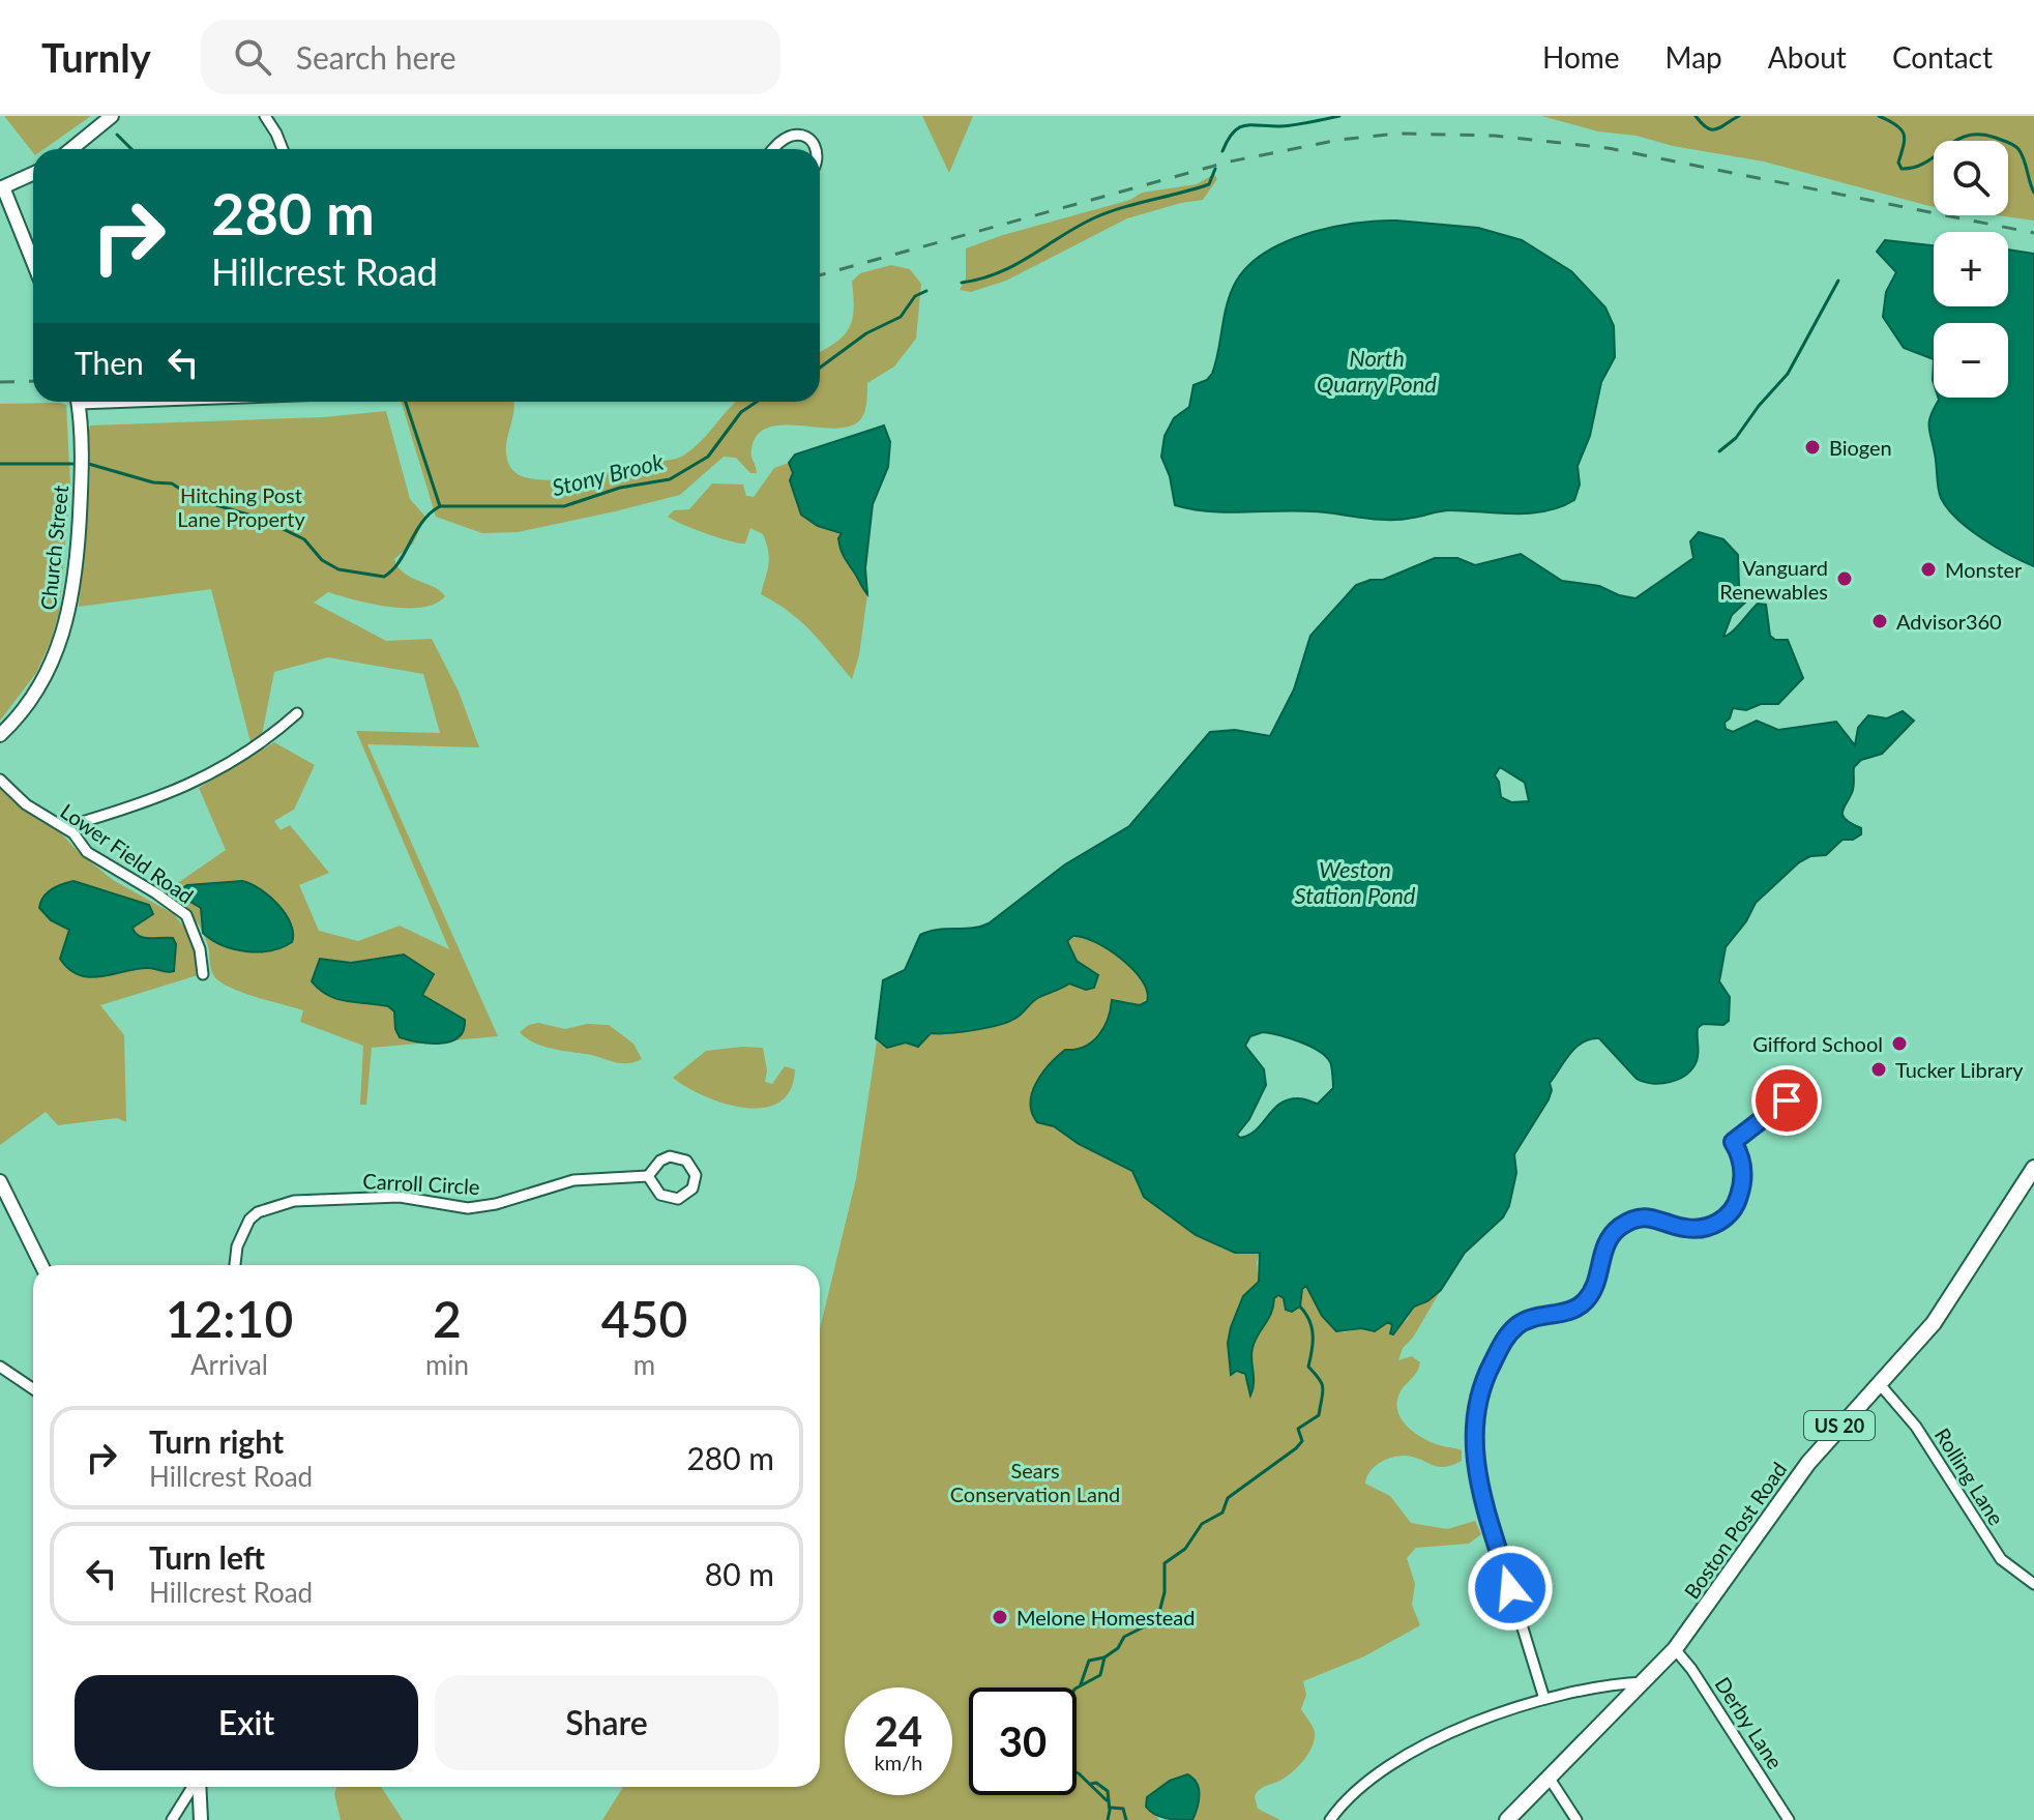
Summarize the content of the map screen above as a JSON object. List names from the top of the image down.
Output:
{
  "streets": {
    "main road": ["US 20", "Boston Post Road"],
    "street": [
      "Church Street",
      "Lower Field Road",
      "Carroll Circle",
      "Rolling Lane",
      "Derby Lane"
    ]
  },
  "crossings": [
    ["Rolling Lane", "Boston Post Road"],
    ["Boston Post Road", "Derby Lane"]
  ],
  "water": ["North Quarry Pond", "Stony Brook", "Weston Station Pond"],
  "parks": ["Hitching Post Lane Property", "Sears Conservation Land"],
  "places": [
    "Biogen",
    "Monster",
    "Vanguard Renewables",
    "Advisor360",
    "Gifford School",
    "Tucker Library",
    "Melone Homestead"
  ],
  "page": {
    "header": "Turnly",
    "search": "Search here",
    "nav": [
      "Home",
      "Map",
      "About",
      "Contact"
    ],
    "map_buttons": ["+", "−"],
    "turn": ["280 m", "Hillcrest Road"],
    "then": "Then",
    "eta": [
      "12:10",
      "Arrival",
      "2",
      "min",
      "450",
      "m"
    ],
    "list": [
      {
        "name": "Turn right",
        "note": "Hillcrest Road",
        "value": "280 m"
      },
      {
        "name": "Turn left",
        "note": "Hillcrest Road",
        "value": "80 m"
      }
    ],
    "buttons": ["Exit", "Share"],
    "speed": "24 km/h",
    "limit": "30"
  }
}
